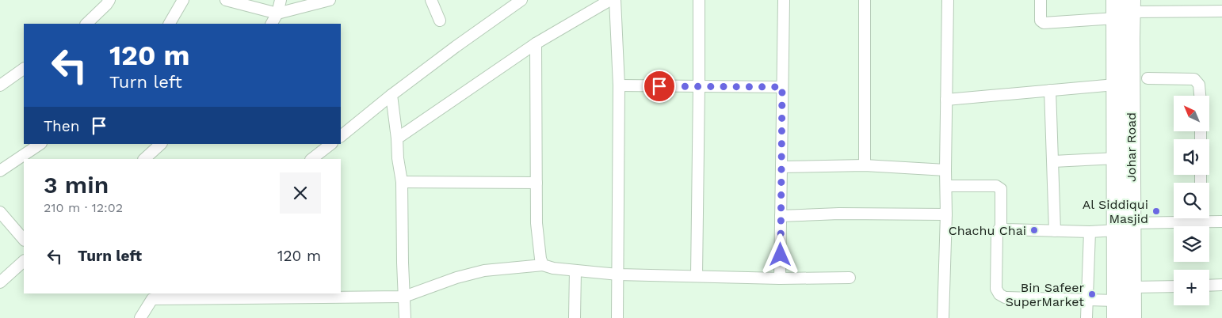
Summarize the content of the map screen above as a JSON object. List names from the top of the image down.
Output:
{
  "streets": {
    "main road": ["Johar Road"]
  },
  "places": ["Al Siddiqui Masjid", "Chachu Chai", "Bin Safeer SuperMarket"],
  "north": "top left",
  "page": {
    "turn": ["120 m", "Turn left"],
    "map_buttons": "+",
    "then": "Then",
    "heading": ["3 min", "210 m · 12:02"],
    "list": [
      {
        "name": "Turn left",
        "value": "120 m"
      }
    ]
  }
}
